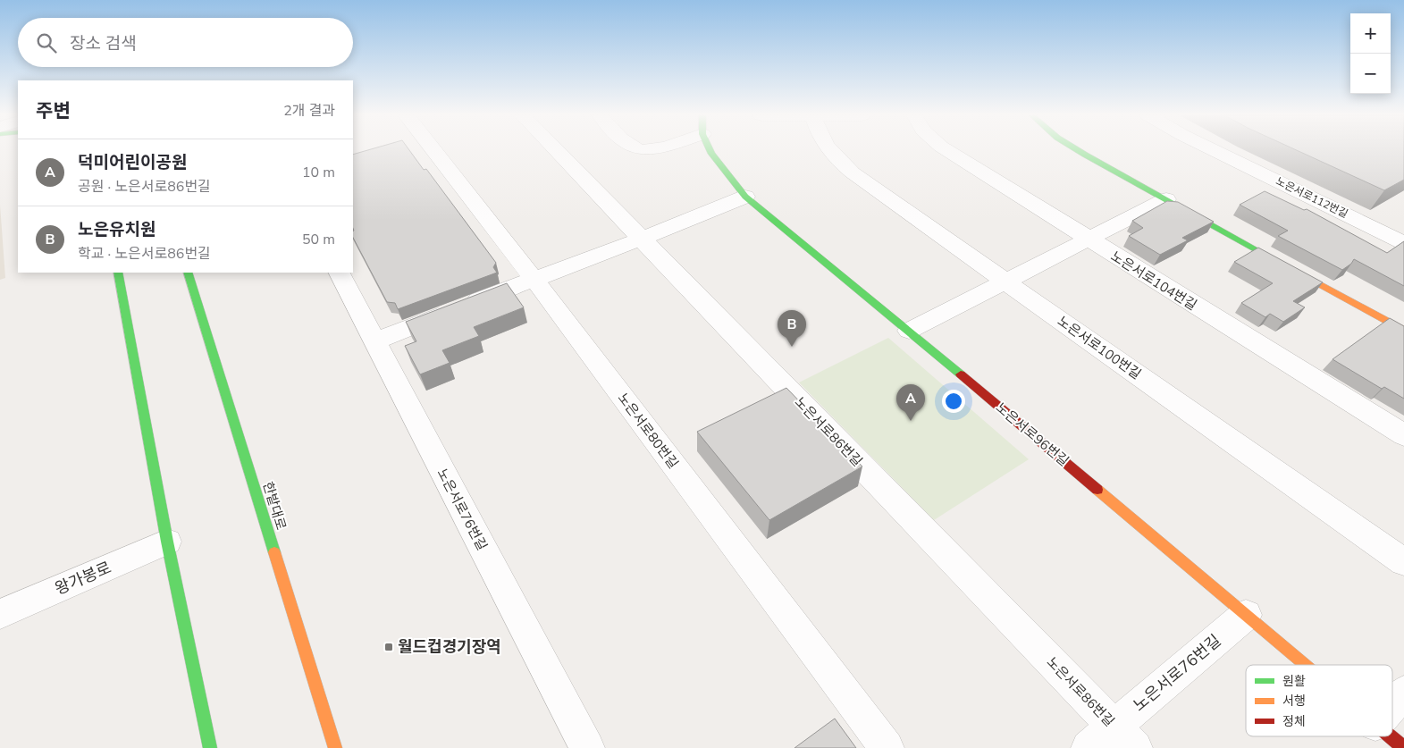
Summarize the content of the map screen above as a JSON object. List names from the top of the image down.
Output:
{
  "streets": {
    "street": [
      "노은서로112번길",
      "노은서로104번길",
      "노은서로100번길",
      "노은서로80번길",
      "노은서로86번길",
      "노은서로96번길",
      "한밭대로",
      "노은서로76번길",
      "왕가봉로"
    ]
  },
  "crossings": [
    ["노은서로86번길", "노은서로76번길"],
    ["노은서로96번길", "노은서로76번길"]
  ],
  "places": {
    "transit": ["월드컵경기장역"]
  },
  "legend": ["원활", "서행", "정체"],
  "page": {
    "map_buttons": ["+", "−"],
    "search": "장소 검색",
    "heading": ["주변", "2개 결과"],
    "list": [
      {
        "mark": "A",
        "name": "덕미어린이공원",
        "note": "공원 · 노은서로86번길",
        "value": "10 m"
      },
      {
        "mark": "B",
        "name": "노은유치원",
        "note": "학교 · 노은서로86번길",
        "value": "50 m"
      }
    ],
    "pins": ["B", "A"]
  }
}
